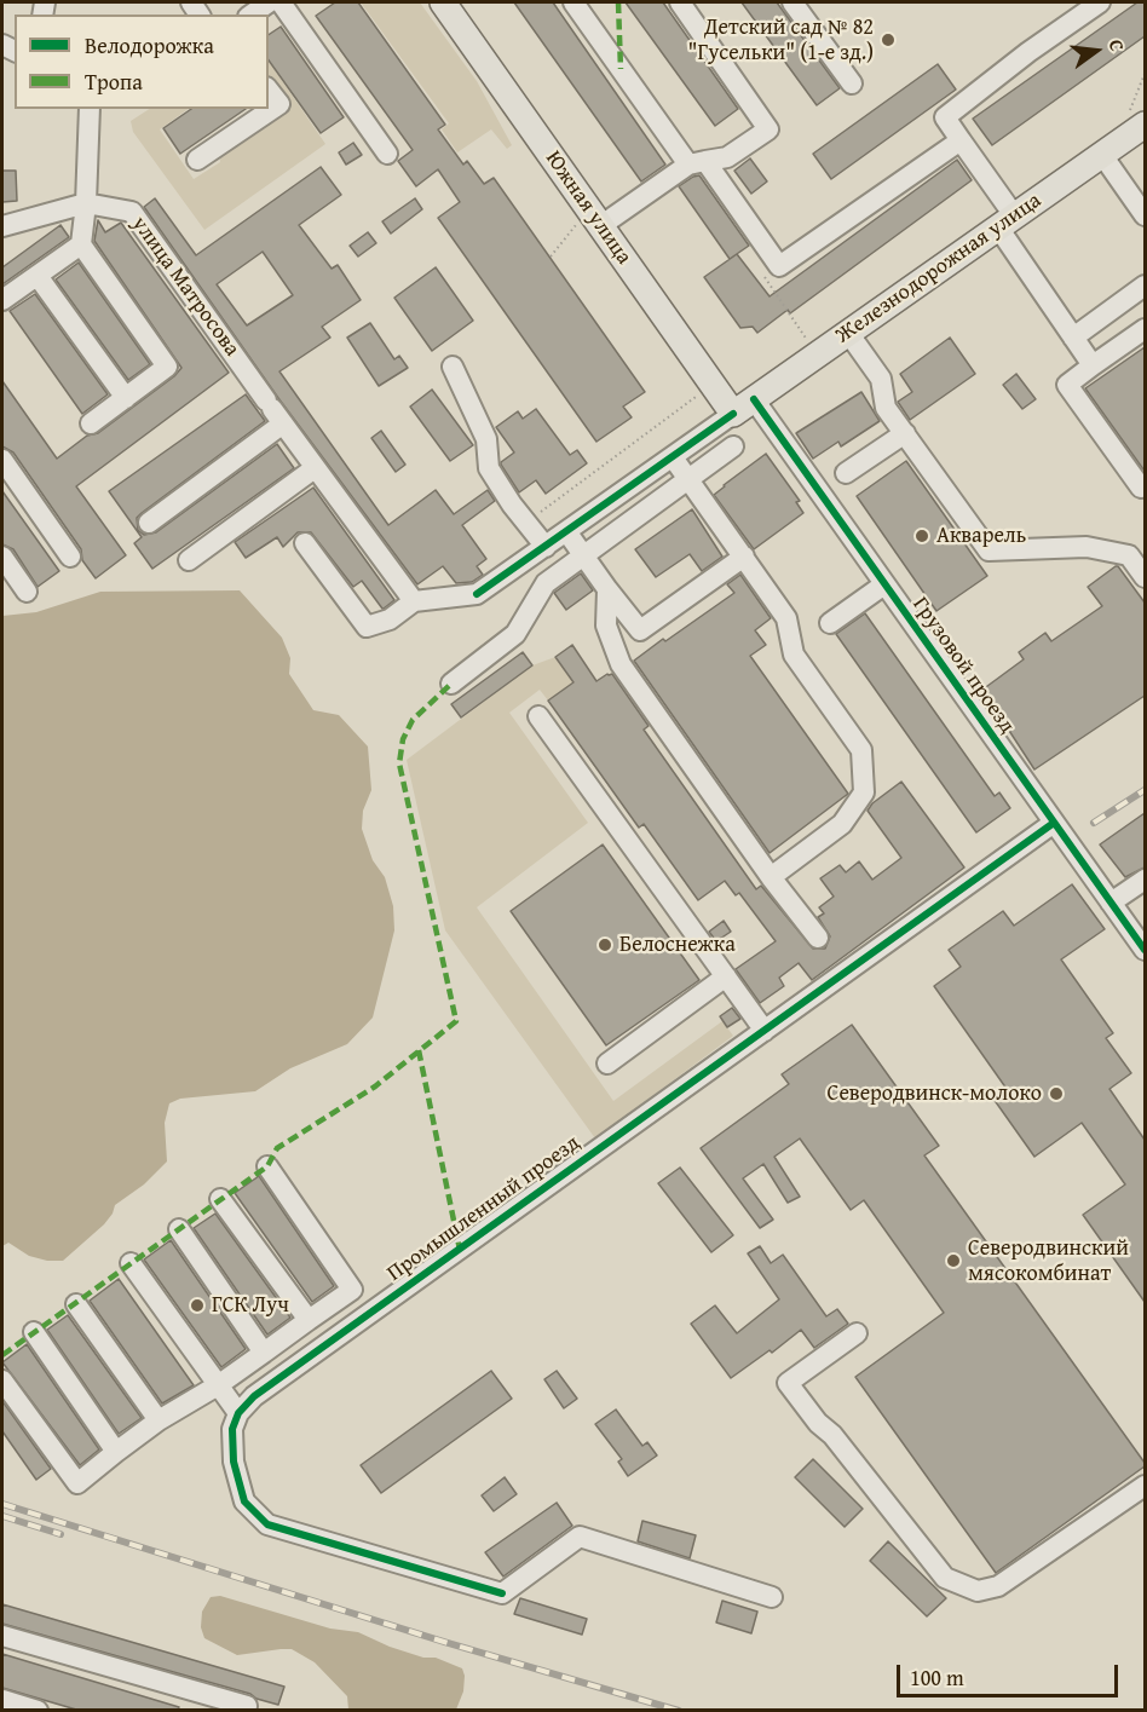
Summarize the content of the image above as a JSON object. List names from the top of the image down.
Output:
{
  "streets": {
    "main road": ["Южная улица", "Железнодорожная улица"],
    "street": ["улица Матросова", "Грузовой проезд", "Промышленный проезд"]
  },
  "crossings": [
    ["Южная улица", "Железнодорожная улица"],
    ["Южная улица", "Грузовой проезд"],
    ["Железнодорожная улица", "Грузовой проезд"],
    ["Грузовой проезд", "Промышленный проезд"]
  ],
  "places": [
    "Детский сад № 82 \"Гусельки\" (1-е зд.)",
    "Акварель",
    "Белоснежка",
    "Северодвинск-молоко",
    "Северодвинский мясокомбинат",
    "ГСК Луч"
  ],
  "legend": ["Велодорожка", "Тропа"],
  "scale_bar": "100 m",
  "north": "right"
}
